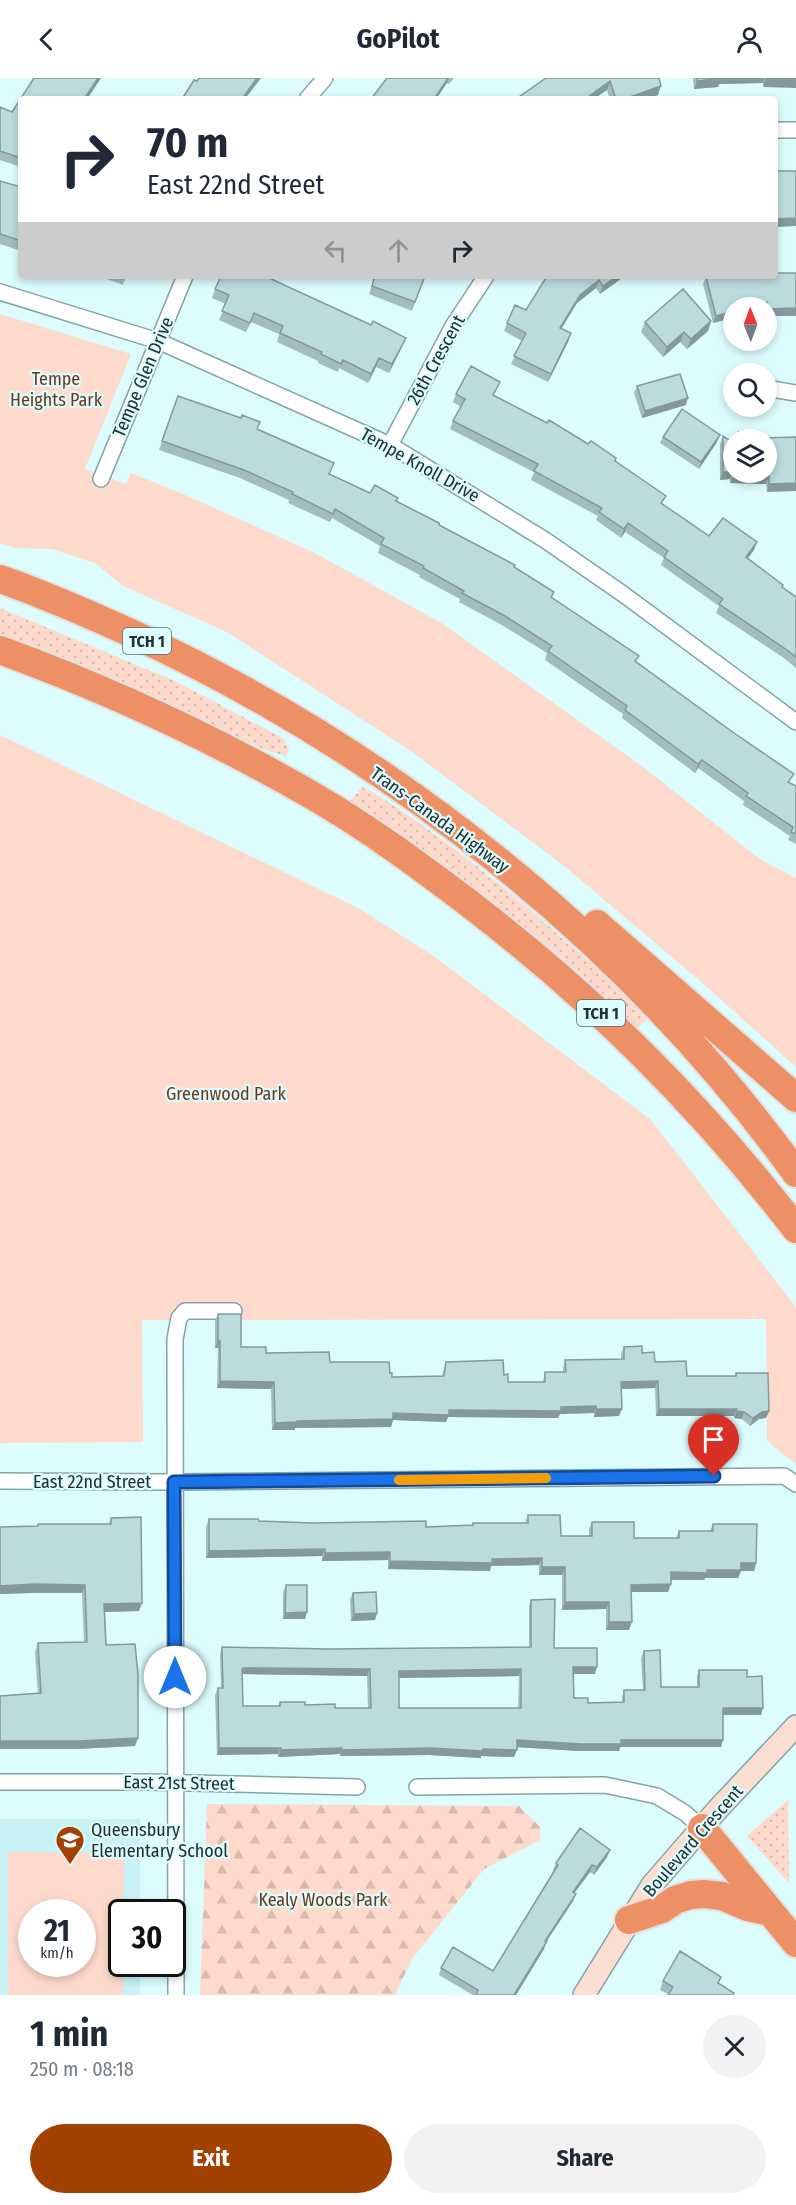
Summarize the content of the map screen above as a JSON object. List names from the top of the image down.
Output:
{
  "streets": {
    "highway": ["TCH 1", "Trans-Canada Highway"],
    "main road": ["Boulevard Crescent"],
    "street": [
      "26th Crescent",
      "Tempe Glen Drive",
      "Tempe Knoll Drive",
      "East 22nd Street",
      "East 21st Street"
    ]
  },
  "crossings": [
    ["26th Crescent", "Tempe Knoll Drive"],
    ["Tempe Glen Drive", "Tempe Knoll Drive"]
  ],
  "parks": ["Tempe Heights Park", "Greenwood Park", "Kealy Woods Park"],
  "places": {
    "school or university": ["Queensbury Elementary School"]
  },
  "north": "top",
  "page": {
    "header": "GoPilot",
    "turn": ["70 m", "East 22nd Street"],
    "speed": "21 km/h",
    "limit": "30",
    "heading": ["1 min", "250 m · 08:18"],
    "buttons": ["Exit", "Share"]
  }
}
